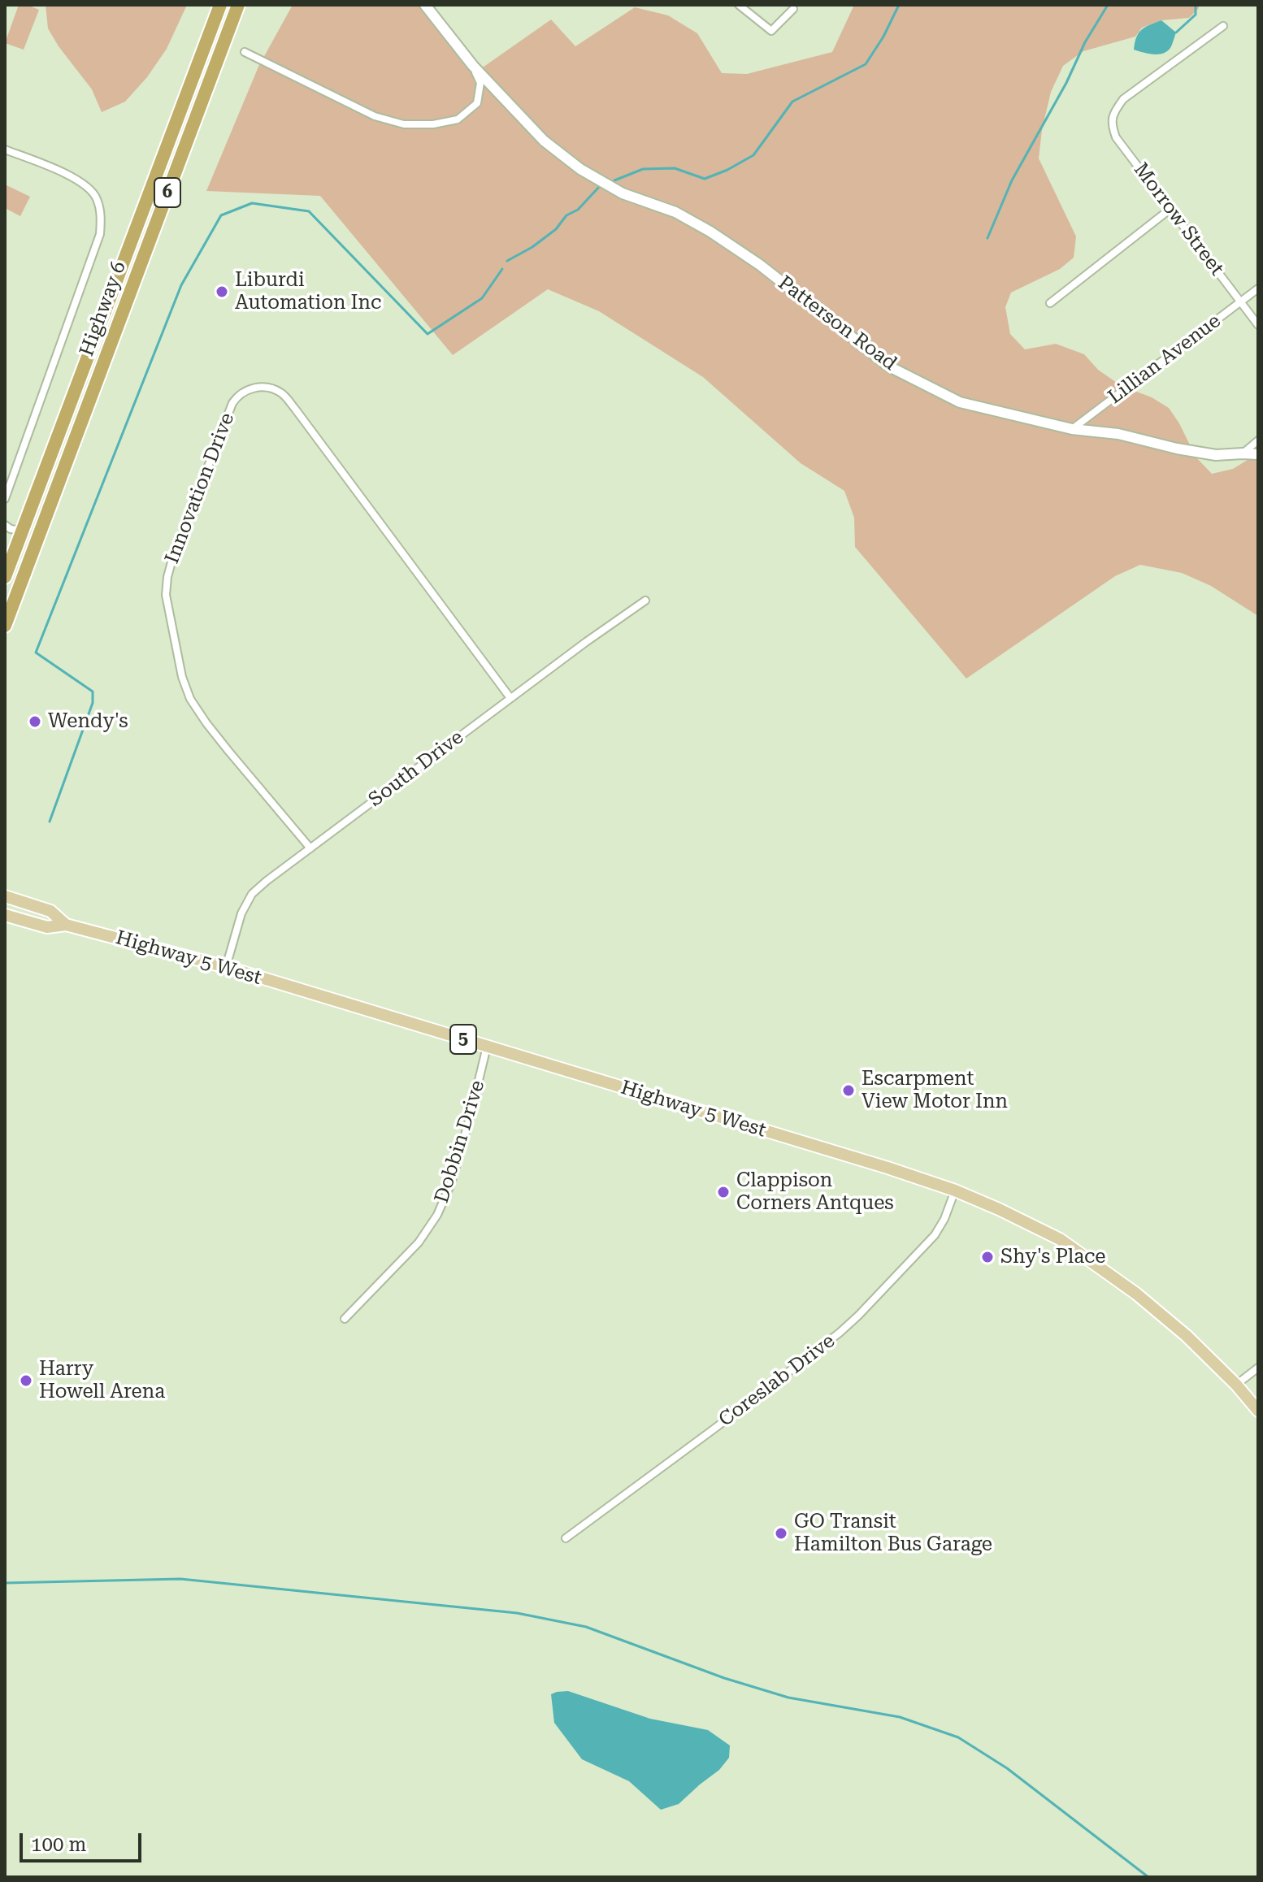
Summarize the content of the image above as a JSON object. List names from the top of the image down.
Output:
{
  "streets": {
    "highway": ["6", "Highway 6"],
    "main road": ["Highway 5 West", "5"],
    "street": [
      "Morrow Street",
      "Patterson Road",
      "Lillian Avenue",
      "Innovation Drive",
      "South Drive",
      "Dobbin Drive",
      "Coreslab Drive"
    ]
  },
  "crossings": [
    ["Morrow Street", "Lillian Avenue"],
    ["Patterson Road", "Lillian Avenue"],
    ["Innovation Drive", "South Drive"],
    ["South Drive", "Highway 5 West"],
    ["Highway 5 West", "Dobbin Drive"],
    ["Highway 5 West", "Coreslab Drive"]
  ],
  "places": [
    "Liburdi Automation Inc",
    "Wendy's",
    "Escarpment View Motor Inn",
    "Clappison Corners Antques",
    "Shy's Place",
    "Harry Howell Arena",
    "GO Transit Hamilton Bus Garage"
  ],
  "scale_bar": "100 m"
}
